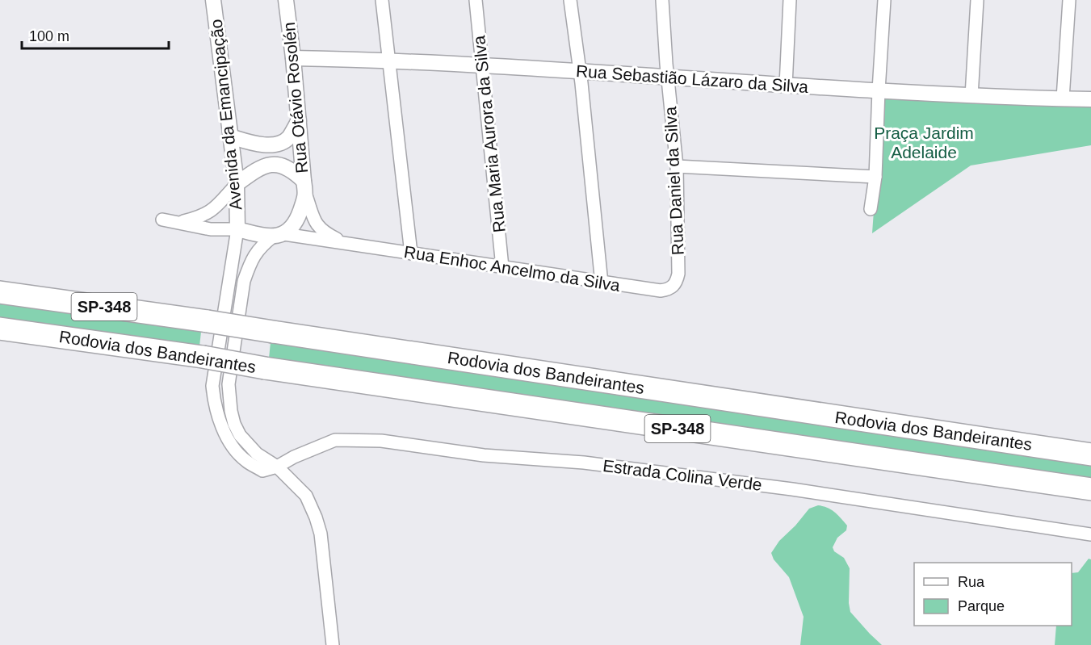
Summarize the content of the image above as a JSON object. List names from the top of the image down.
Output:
{
  "streets": {
    "highway": ["SP-348", "Rodovia dos Bandeirantes"],
    "street": [
      "Rua Sebastião Lázaro da Silva",
      "Rua Otávio Rosolén",
      "Avenida da Emancipação",
      "Rua Maria Aurora da Silva",
      "Rua Daniel da Silva",
      "Rua Enhoc Ancelmo da Silva",
      "Estrada Colina Verde"
    ]
  },
  "crossings": [
    ["Rua Sebastião Lázaro da Silva", "Rua Otávio Rosolén"],
    ["Rua Sebastião Lázaro da Silva", "Rua Maria Aurora da Silva"],
    ["Rua Sebastião Lázaro da Silva", "Rua Daniel da Silva"],
    ["Rua Otávio Rosolén", "Avenida da Emancipação"],
    ["Rua Otávio Rosolén", "Rua Enhoc Ancelmo da Silva"],
    ["Avenida da Emancipação", "Rua Enhoc Ancelmo da Silva"],
    ["Rua Maria Aurora da Silva", "Rua Enhoc Ancelmo da Silva"],
    ["Rua Daniel da Silva", "Rua Enhoc Ancelmo da Silva"]
  ],
  "parks": ["Praça Jardim Adelaide"],
  "legend": ["Rua", "Parque"],
  "scale_bar": "100 m"
}
